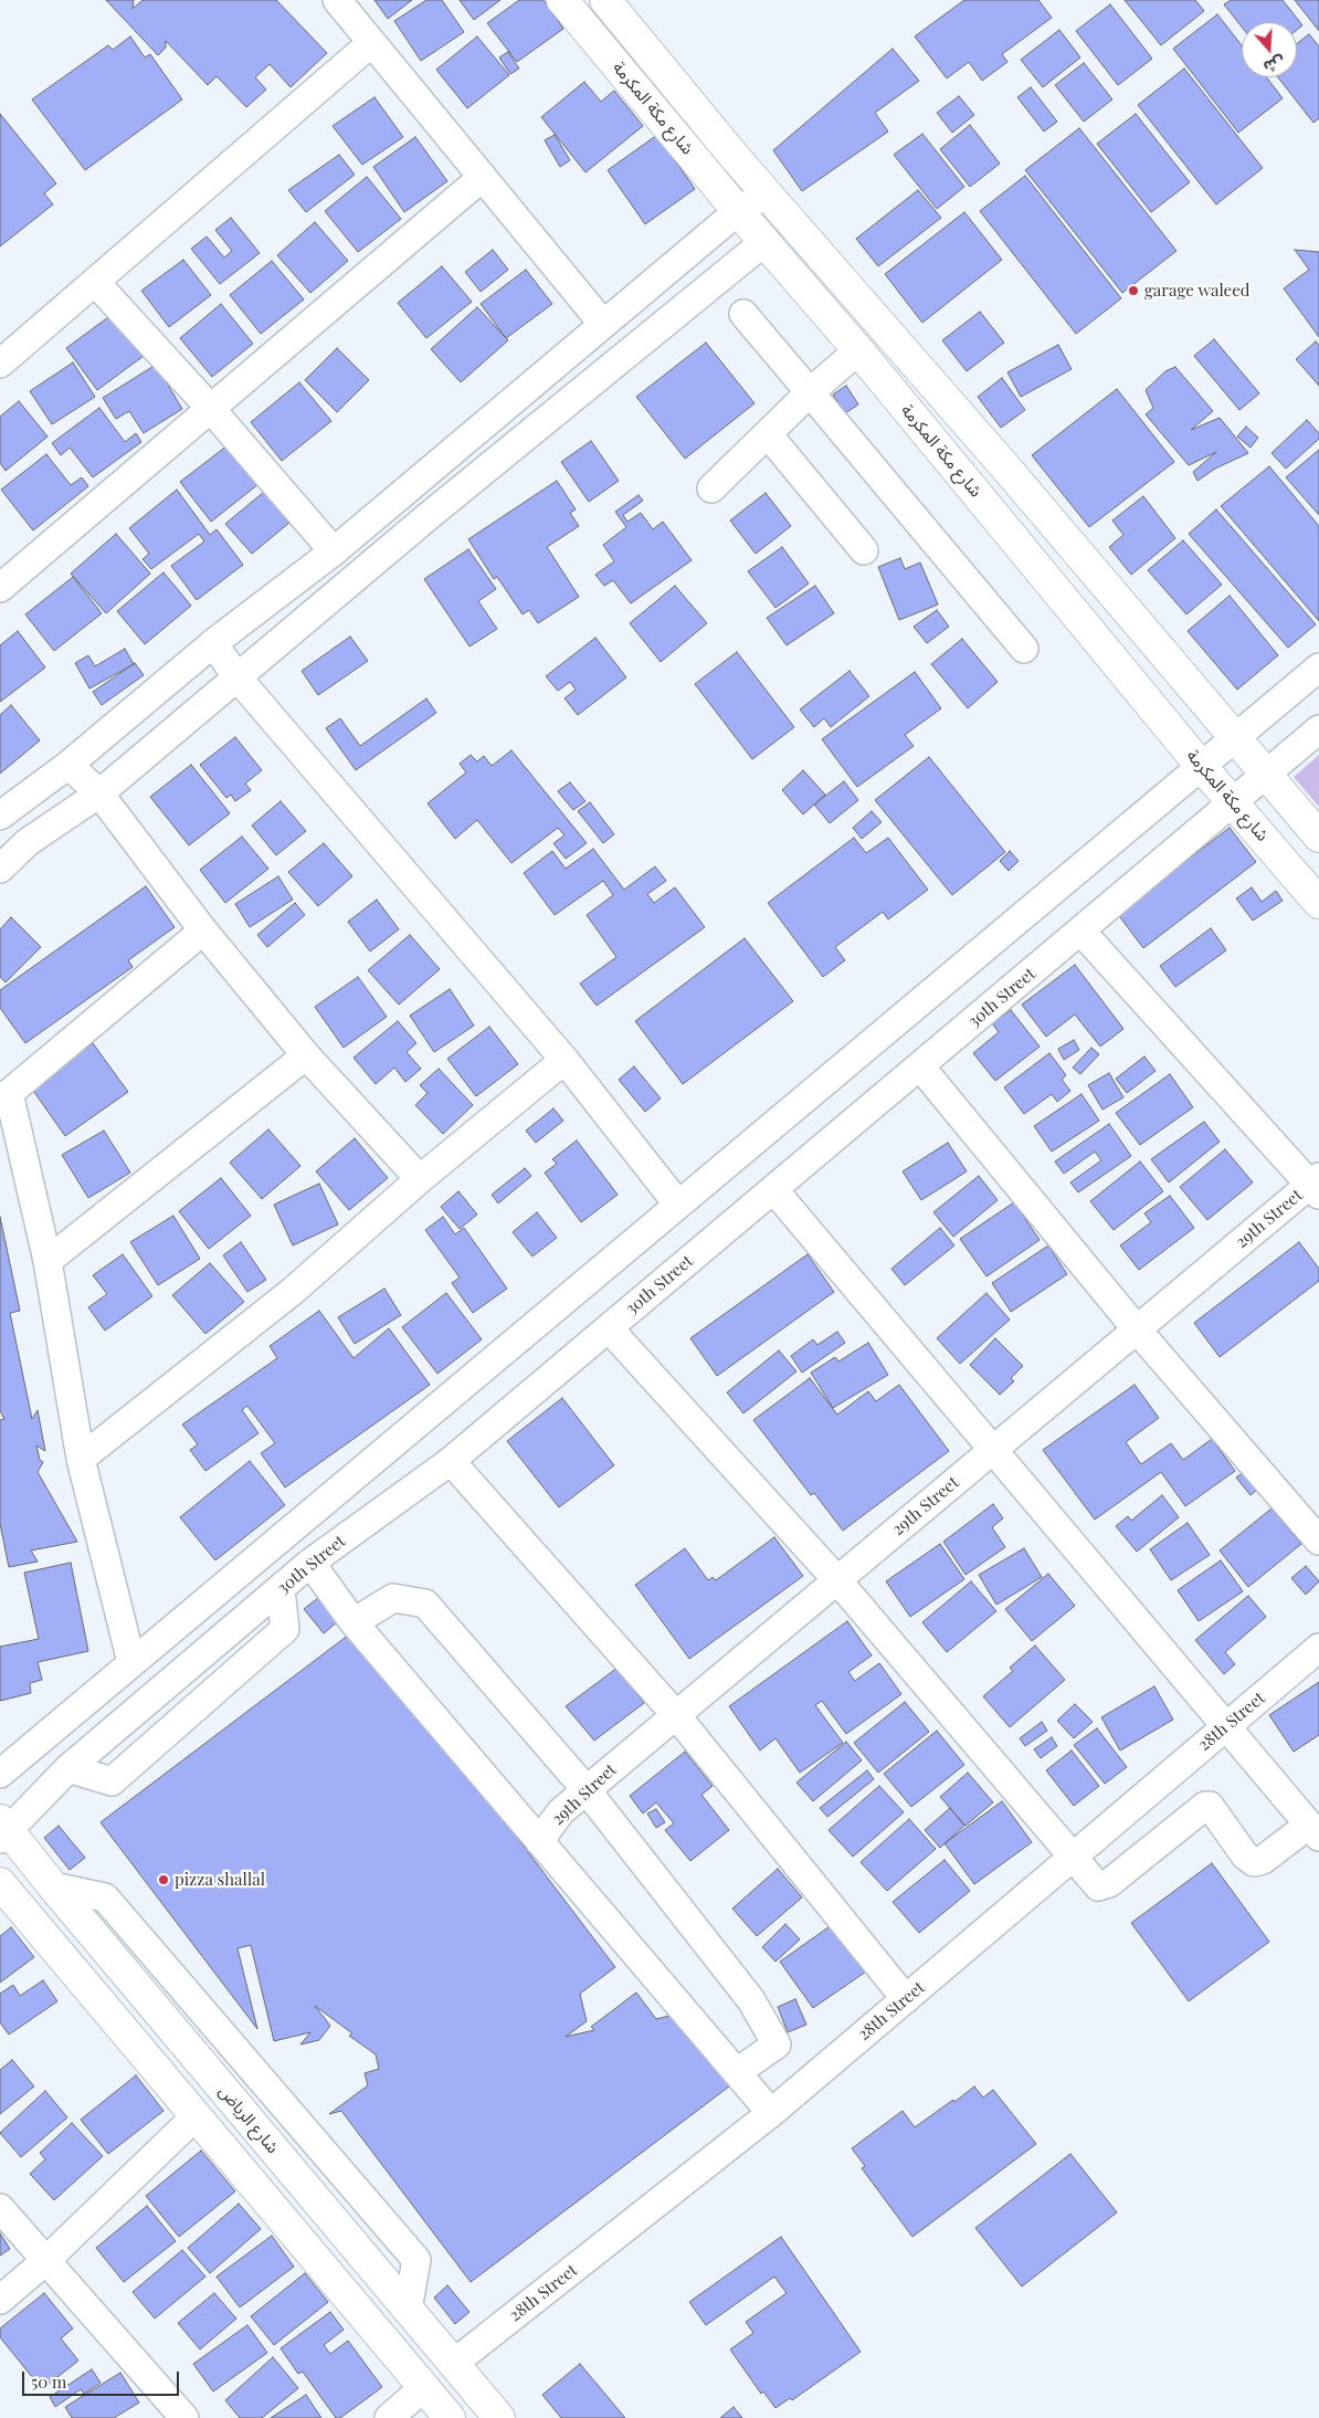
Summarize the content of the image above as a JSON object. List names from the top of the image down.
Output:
{
  "streets": {
    "main road": ["شارع مكة المكرمة", "شارع الرياض"],
    "street": ["30th Street", "29th Street", "28th Street"]
  },
  "crossings": [
    ["شارع مكة المكرمة", "30th Street"],
    ["30th Street", "شارع الرياض"],
    ["28th Street", "شارع الرياض"]
  ],
  "places": ["garage waleed", "pizza shallal"],
  "scale_bar": "50 m",
  "north": "bottom"
}
